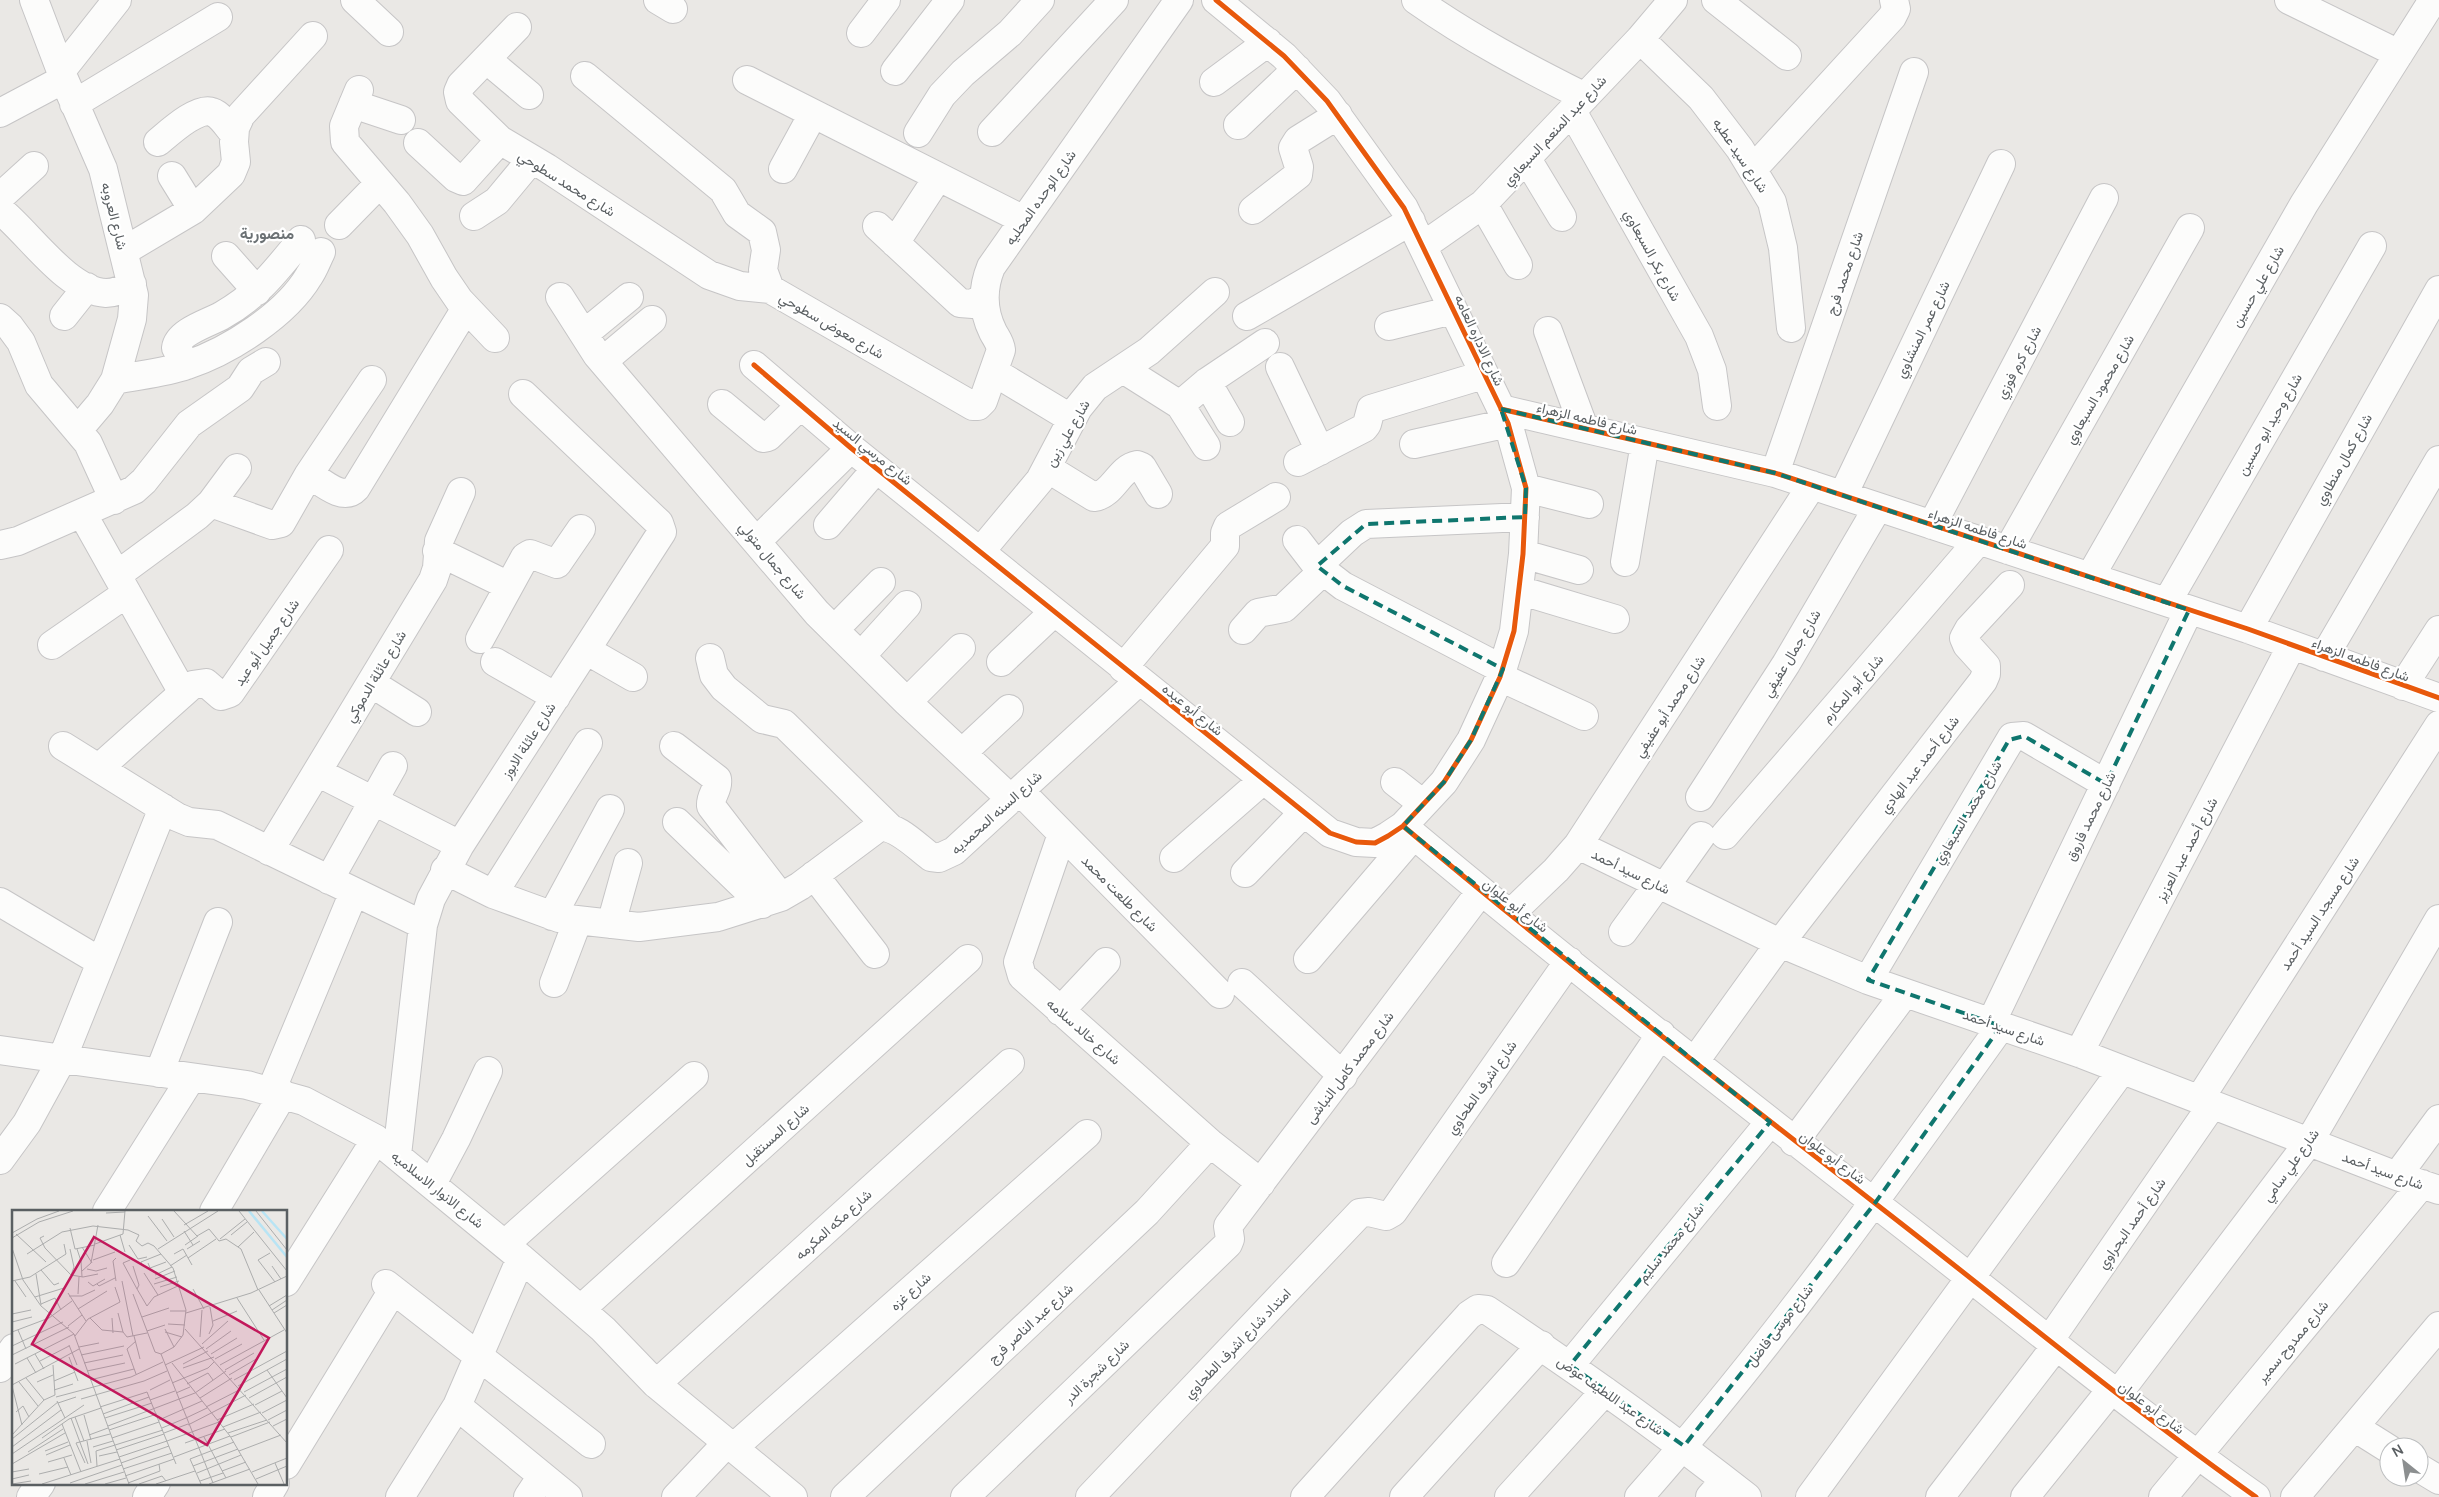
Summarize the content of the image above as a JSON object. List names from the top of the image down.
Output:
{
  "streets": {
    "street": [
      "شارع عبد المنعم السبعاوي",
      "شارع سيد عطيه",
      "شارع محمد سطوحي",
      "شارع الوحده المحليه",
      "شارع العروبه",
      "شارع بكر السبعاوي",
      "شارع محمد فرج",
      "شارع علي حسين",
      "شارع معوض سطوحي",
      "شارع عمر المنشاوي",
      "شارع الاداره العامه",
      "شارع كرم فوزي",
      "شارع محمود السبعاوي",
      "شارع فاطمه الزهراء",
      "شارع وحيد ابو حسين",
      "شارع علي زين",
      "شارع مرسي السيد",
      "شارع كمال منطاوي",
      "شارع جمال متولي",
      "شارع جميل أبو عيد",
      "شارع جمال عفيفي",
      "شارع عائلة الدموكي",
      "شارع أبو المكارم",
      "شارع محمد أبو عفيفي",
      "شارع أبو عبده",
      "شارع عائلة الابوز",
      "شارع أحمد عبد الهادي",
      "شارع السنه المحمديه",
      "شارع محمد السبعاوي",
      "شارع محمد فاروق",
      "شارع أحمد عبد العزيز",
      "شارع سيد أحمد",
      "شارع طلعت محمد",
      "شارع أبو علوان",
      "شارع مسجد السيد أحمد",
      "شارع خالد سلامه",
      "شارع محمد كامل النباشى",
      "شارع اشرف الطحاوي",
      "شارع المستقبل",
      "شارع علي سامي",
      "شارع الانوار الاسلاميه",
      "شارع أحمد البحراوي",
      "شارع مكه المكرمه",
      "شارع محمد سليم",
      "شارع غزه",
      "شارع عبد الناصر فرج",
      "شارع موسى فاضل",
      "شارع ممدوح سمير",
      "امتداد شارع اشرف الطحاوي",
      "شارع شجرة الدر",
      "شارع عبد اللطيف عوض"
    ]
  },
  "crossings": [
    ["شارع عبد المنعم السبعاوي", "شارع سيد عطيه"],
    ["شارع عبد المنعم السبعاوي", "شارع بكر السبعاوي"],
    ["شارع عبد المنعم السبعاوي", "شارع الاداره العامه"],
    ["شارع محمد سطوحي", "شارع معوض سطوحي"],
    ["شارع الوحده المحليه", "شارع معوض سطوحي"],
    ["شارع محمد فرج", "شارع فاطمه الزهراء"],
    ["شارع علي حسين", "شارع فاطمه الزهراء"],
    ["شارع عمر المنشاوي", "شارع فاطمه الزهراء"],
    ["شارع الاداره العامه", "شارع فاطمه الزهراء"],
    ["شارع الاداره العامه", "شارع أبو عبده"],
    ["شارع الاداره العامه", "شارع أبو علوان"],
    ["شارع كرم فوزي", "شارع فاطمه الزهراء"],
    ["شارع محمود السبعاوي", "شارع فاطمه الزهراء"],
    ["شارع فاطمه الزهراء", "شارع وحيد ابو حسين"],
    ["شارع فاطمه الزهراء", "شارع كمال منطاوي"],
    ["شارع فاطمه الزهراء", "شارع جمال عفيفي"],
    ["شارع فاطمه الزهراء", "شارع أبو المكارم"],
    ["شارع فاطمه الزهراء", "شارع محمد أبو عفيفي"],
    ["شارع فاطمه الزهراء", "شارع محمد فاروق"],
    ["شارع فاطمه الزهراء", "شارع أحمد عبد العزيز"],
    ["شارع وحيد ابو حسين", "شارع محمد فاروق"],
    ["شارع علي زين", "شارع مرسي السيد"],
    ["شارع علي زين", "شارع أبو عبده"],
    ["شارع مرسي السيد", "شارع أبو عبده"],
    ["شارع جمال متولي", "شارع السنه المحمديه"],
    ["شارع جمال متولي", "شارع طلعت محمد"],
    ["شارع أبو المكارم", "شارع سيد أحمد"],
    ["شارع محمد أبو عفيفي", "شارع سيد أحمد"],
    ["شارع محمد أبو عفيفي", "شارع أبو علوان"],
    ["شارع أبو عبده", "شارع السنه المحمديه"],
    ["شارع أبو عبده", "شارع أبو علوان"],
    ["شارع عائلة الابوز", "شارع الانوار الاسلاميه"],
    ["شارع أحمد عبد الهادي", "شارع سيد أحمد"],
    ["شارع السنه المحمديه", "شارع طلعت محمد"],
    ["شارع محمد السبعاوي", "شارع محمد فاروق"],
    ["شارع محمد السبعاوي", "شارع سيد أحمد"],
    ["شارع محمد فاروق", "شارع سيد أحمد"],
    ["شارع محمد فاروق", "شارع أبو علوان"],
    ["شارع محمد فاروق", "شارع موسى فاضل"],
    ["شارع أحمد عبد العزيز", "شارع سيد أحمد"],
    ["شارع سيد أحمد", "شارع مسجد السيد أحمد"],
    ["شارع سيد أحمد", "شارع علي سامي"],
    ["شارع سيد أحمد", "شارع أحمد البحراوي"],
    ["شارع سيد أحمد", "شارع ممدوح سمير"],
    ["شارع طلعت محمد", "شارع خالد سلامه"],
    ["شارع طلعت محمد", "شارع محمد كامل النباشى"],
    ["شارع أبو علوان", "شارع محمد كامل النباشى"],
    ["شارع أبو علوان", "شارع اشرف الطحاوي"],
    ["شارع أبو علوان", "شارع علي سامي"],
    ["شارع أبو علوان", "شارع أحمد البحراوي"],
    ["شارع أبو علوان", "شارع محمد سليم"],
    ["شارع أبو علوان", "شارع موسى فاضل"],
    ["شارع أبو علوان", "شارع ممدوح سمير"],
    ["شارع مسجد السيد أحمد", "شارع أحمد البحراوي"],
    ["شارع خالد سلامه", "شارع محمد كامل النباشى"],
    ["شارع خالد سلامه", "شارع عبد الناصر فرج"],
    ["شارع محمد كامل النباشى", "شارع شجرة الدر"],
    ["شارع اشرف الطحاوي", "امتداد شارع اشرف الطحاوي"],
    ["شارع المستقبل", "شارع الانوار الاسلاميه"],
    ["شارع الانوار الاسلاميه", "شارع مكه المكرمه"],
    ["شارع الانوار الاسلاميه", "شارع غزه"],
    ["شارع محمد سليم", "شارع عبد اللطيف عوض"],
    ["شارع موسى فاضل", "شارع عبد اللطيف عوض"]
  ],
  "districts": ["منصورية"],
  "north": "top left"
}
